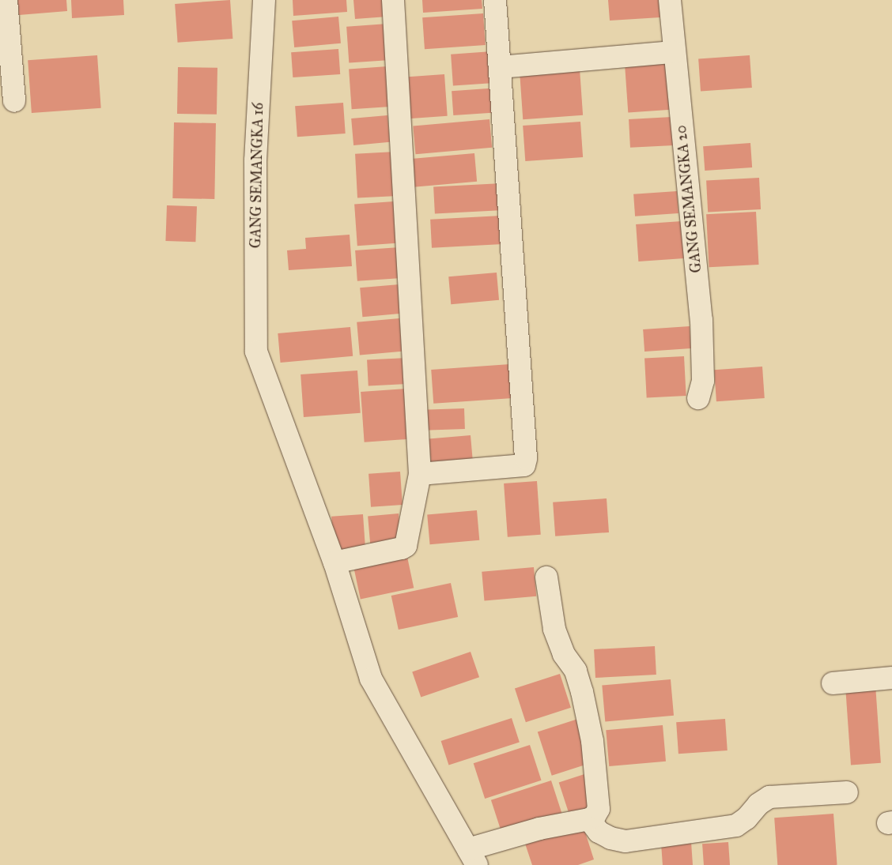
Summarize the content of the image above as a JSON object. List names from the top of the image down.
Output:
{
  "streets": {
    "street": ["GANG SEMANGKA 16", "GANG SEMANGKA 20"]
  }
}
